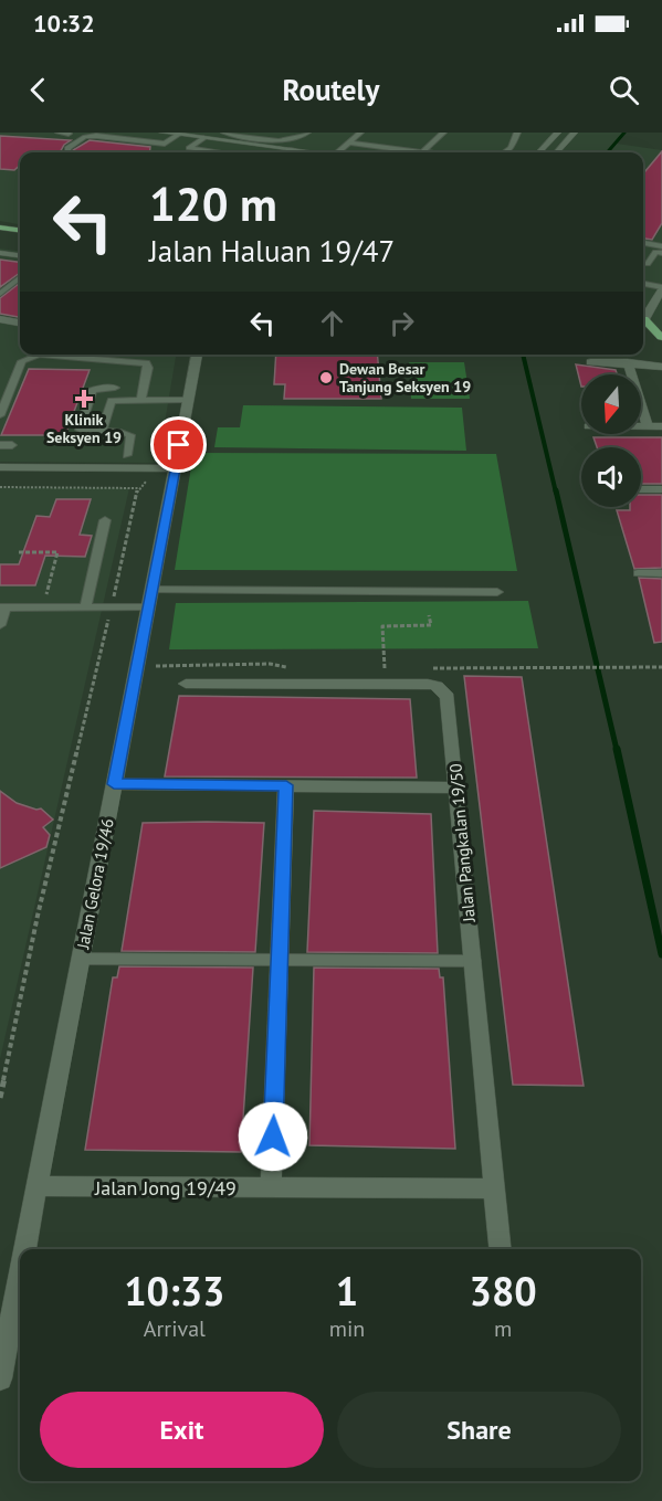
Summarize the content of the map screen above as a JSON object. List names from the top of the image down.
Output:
{
  "streets": {
    "street": ["Jalan Pangkalan 19/50", "Jalan Gelora 19/46", "Jalan Jong 19/49"]
  },
  "crossings": [
    ["Jalan Pangkalan 19/50", "Jalan Jong 19/49"],
    ["Jalan Gelora 19/46", "Jalan Jong 19/49"]
  ],
  "places": {
    "other": ["Dewan Besar Tanjung Seksyen 19"],
    "health": ["Klinik Seksyen 19"]
  },
  "north": "bottom",
  "page": {
    "status": "10:32",
    "header": "Routely",
    "turn": ["120 m", "Jalan Haluan 19/47"],
    "eta": [
      "10:33",
      "Arrival",
      "1",
      "min",
      "380",
      "m"
    ],
    "buttons": ["Exit", "Share"]
  }
}
